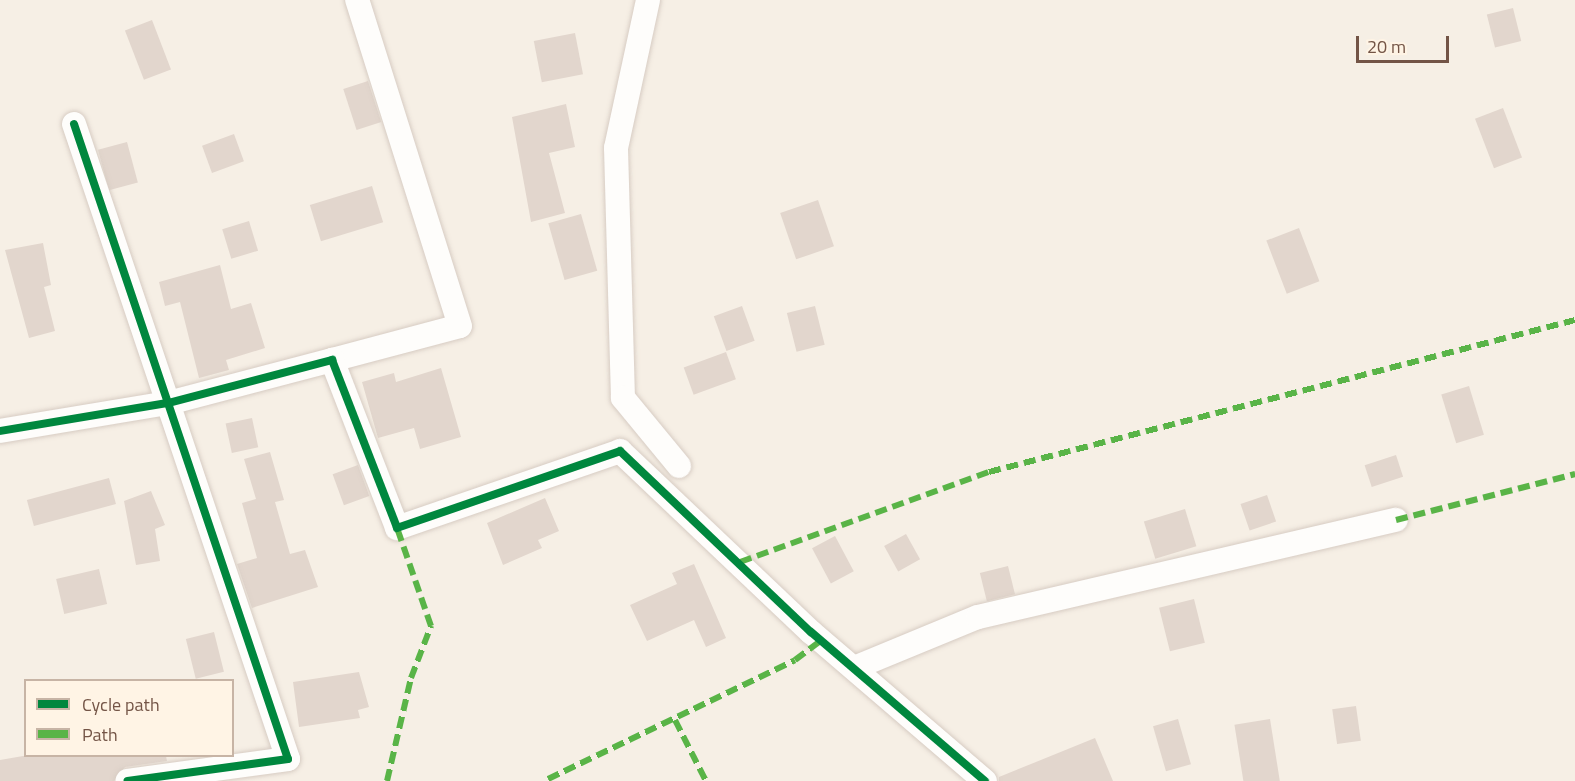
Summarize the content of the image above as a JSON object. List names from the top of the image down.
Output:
{
  "legend": ["Cycle path", "Path"],
  "scale_bar": "20 m"
}
